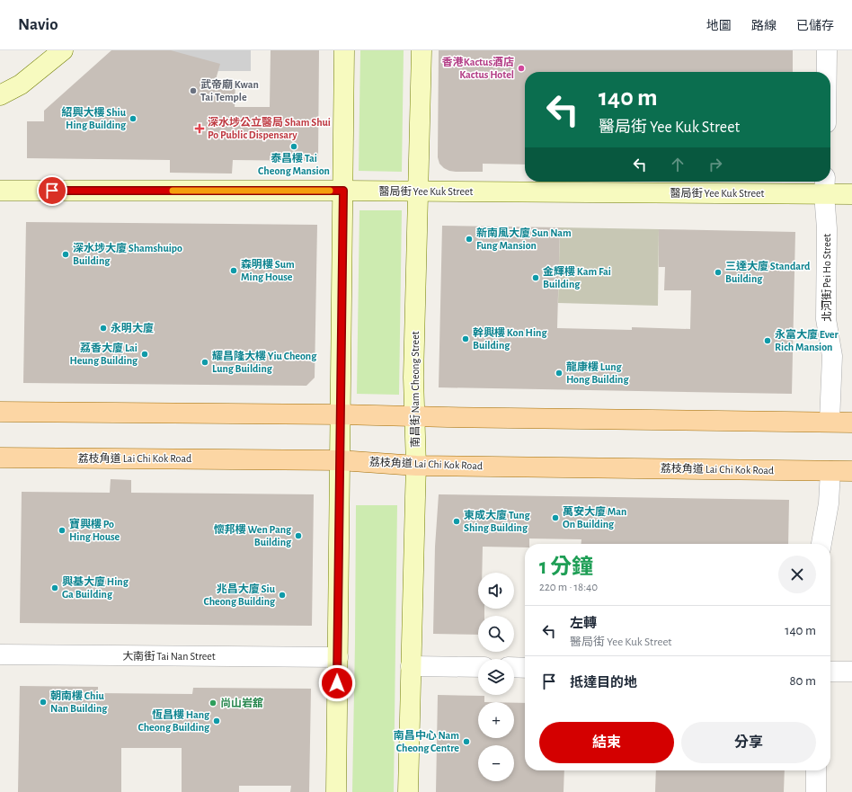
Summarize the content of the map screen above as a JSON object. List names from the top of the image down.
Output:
{
  "streets": {
    "main road": ["醫局街 Yee Kuk Street", "南昌街 Nam Cheong Street", "荔枝角道 Lai Chi Kok Road"],
    "street": ["北河街 Pei Ho Street", "大南街 Tai Nan Street"]
  },
  "crossings": [
    ["醫局街 Yee Kuk Street", "北河街 Pei Ho Street"],
    ["醫局街 Yee Kuk Street", "南昌街 Nam Cheong Street"],
    ["南昌街 Nam Cheong Street", "荔枝角道 Lai Chi Kok Road"]
  ],
  "places": {
    "other": [
      "香港Kactus酒店 Kactus Hotel",
      "武帝廟 Kwan Tai Temple",
      "紹興大樓 Shiu Hing Building",
      "泰昌樓 Tai Cheong Mansion",
      "新南風大廈 Sun Nam Fung Mansion",
      "深水埗大廈 Shamshuipo Building",
      "森明樓 Sum Ming House",
      "三達大廈 Standard Building",
      "金輝樓 Kam Fai Building",
      "永明大廈",
      "幹興樓 Kon Hing Building",
      "永富大廈 Ever Rich Mansion",
      "荔香大廈 Lai Heung Building",
      "耀昌隆大樓 Yiu Cheong Lung Building",
      "龍康樓 Lung Hong Building",
      "萬安大廈 Man On Building",
      "東成大廈 Tung Shing Building",
      "寶興樓 Po Hing House",
      "懷邦樓 Wen Pang Building",
      "興基大廈 Hing Ga Building",
      "兆昌大廈 Siu Cheong Building",
      "朝南樓 Chiu Nan Building",
      "尚山岩舘",
      "恆昌樓 Hang Cheong Building",
      "南昌中心 Nam Cheong Centre"
    ],
    "health": ["深水埗公立醫局 Sham Shui Po Public Dispensary"]
  },
  "page": {
    "header": "Navio",
    "nav": ["地圖", "路線", "已儲存"],
    "turn": ["140 m", "醫局街 Yee Kuk Street"],
    "heading": ["1 分鐘", "220 m · 18:40"],
    "map_buttons": ["+", "−"],
    "list": [
      {
        "name": "左轉",
        "note": "醫局街 Yee Kuk Street",
        "value": "140 m"
      },
      {
        "name": "抵達目的地",
        "value": "80 m"
      }
    ],
    "buttons": ["結束", "分享"]
  }
}
